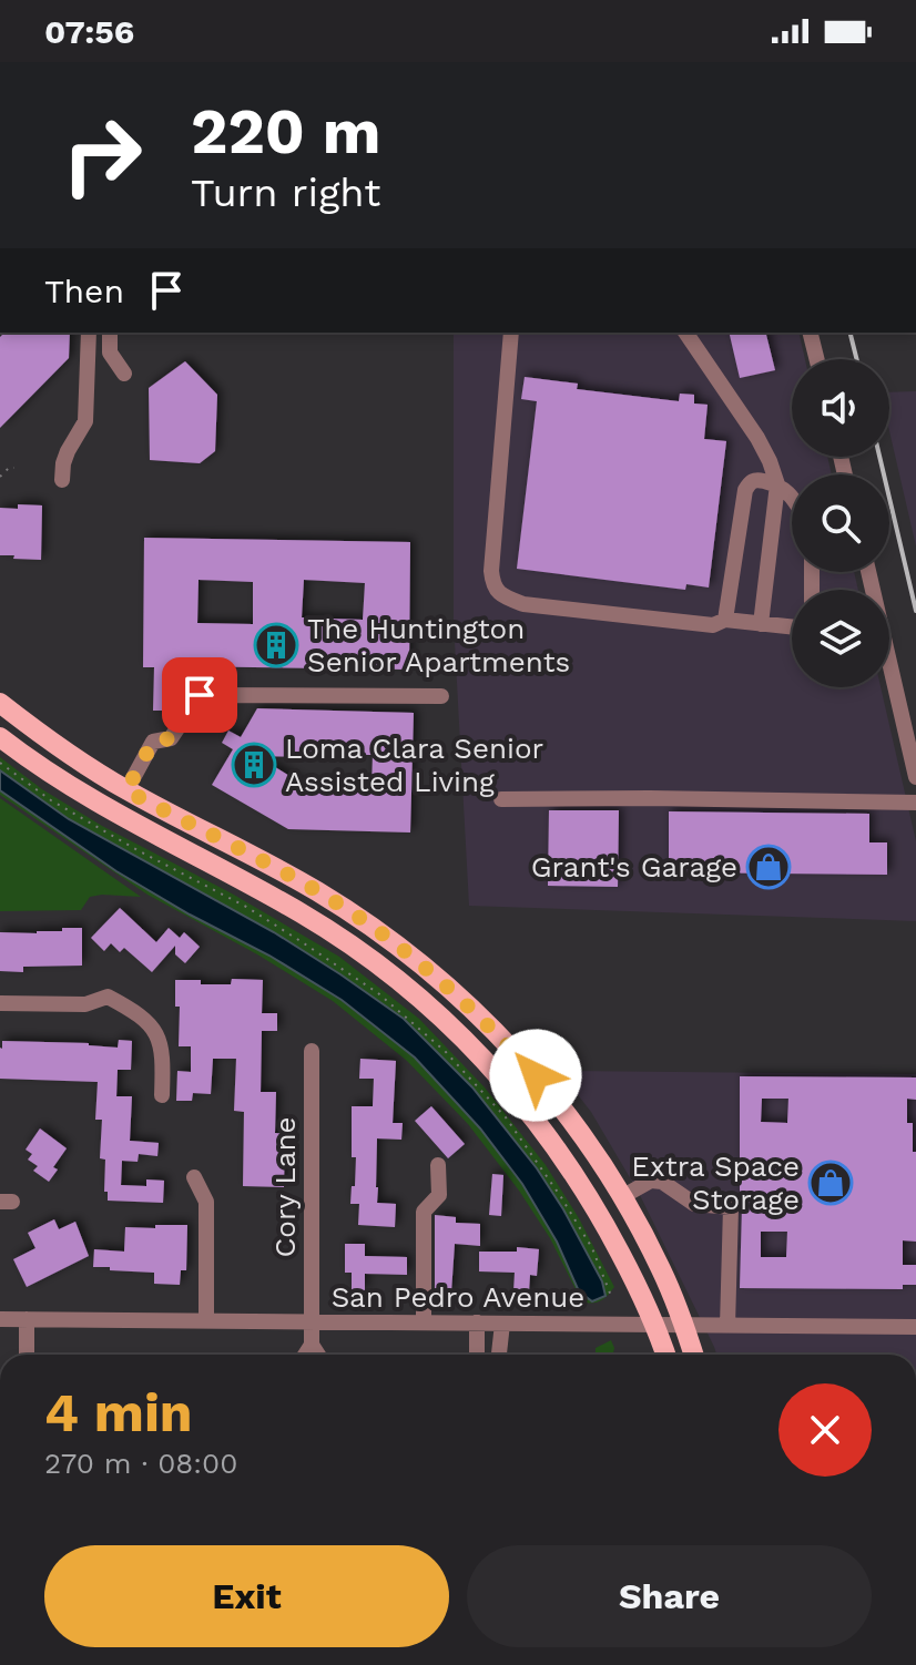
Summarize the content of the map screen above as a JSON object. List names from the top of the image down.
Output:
{
  "streets": {
    "street": ["Cory Lane", "San Pedro Avenue"]
  },
  "crossings": [
    ["Cory Lane", "San Pedro Avenue"]
  ],
  "places": {
    "building": ["The Huntington Senior Apartments", "Loma Clara Senior Assisted Living"],
    "shop": ["Grant's Garage", "Extra Space Storage"]
  },
  "page": {
    "status": "07:56",
    "turn": ["220 m", "Turn right"],
    "then": "Then",
    "heading": ["4 min", "270 m · 08:00"],
    "buttons": ["Exit", "Share"]
  }
}
